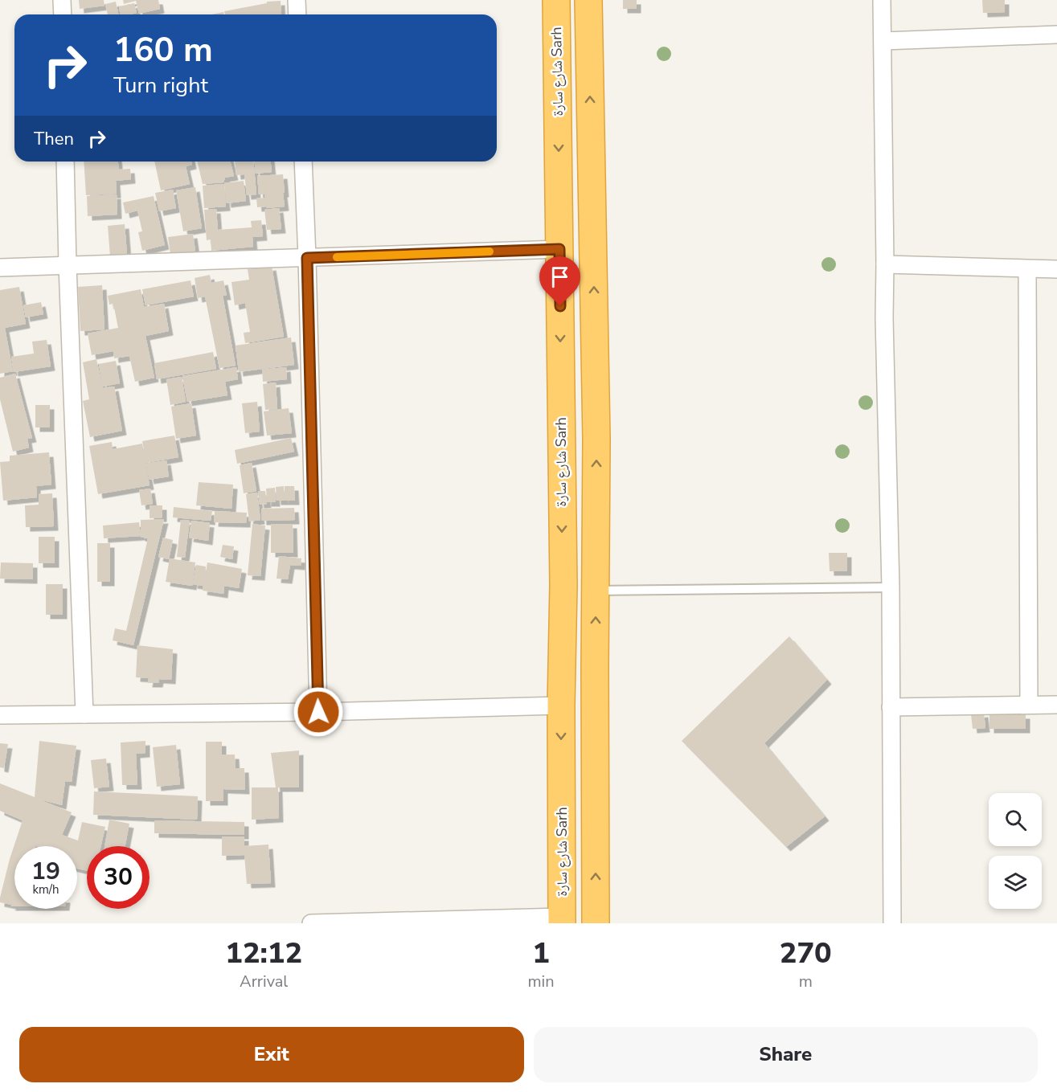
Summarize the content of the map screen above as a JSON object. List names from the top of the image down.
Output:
{
  "streets": {
    "highway": ["شارع سارة Sarh"]
  },
  "page": {
    "turn": ["160 m", "Turn right"],
    "then": "Then",
    "speed": "19 km/h",
    "limit": "30",
    "eta": [
      "12:12",
      "Arrival",
      "1",
      "min",
      "270",
      "m"
    ],
    "buttons": ["Exit", "Share"]
  }
}
